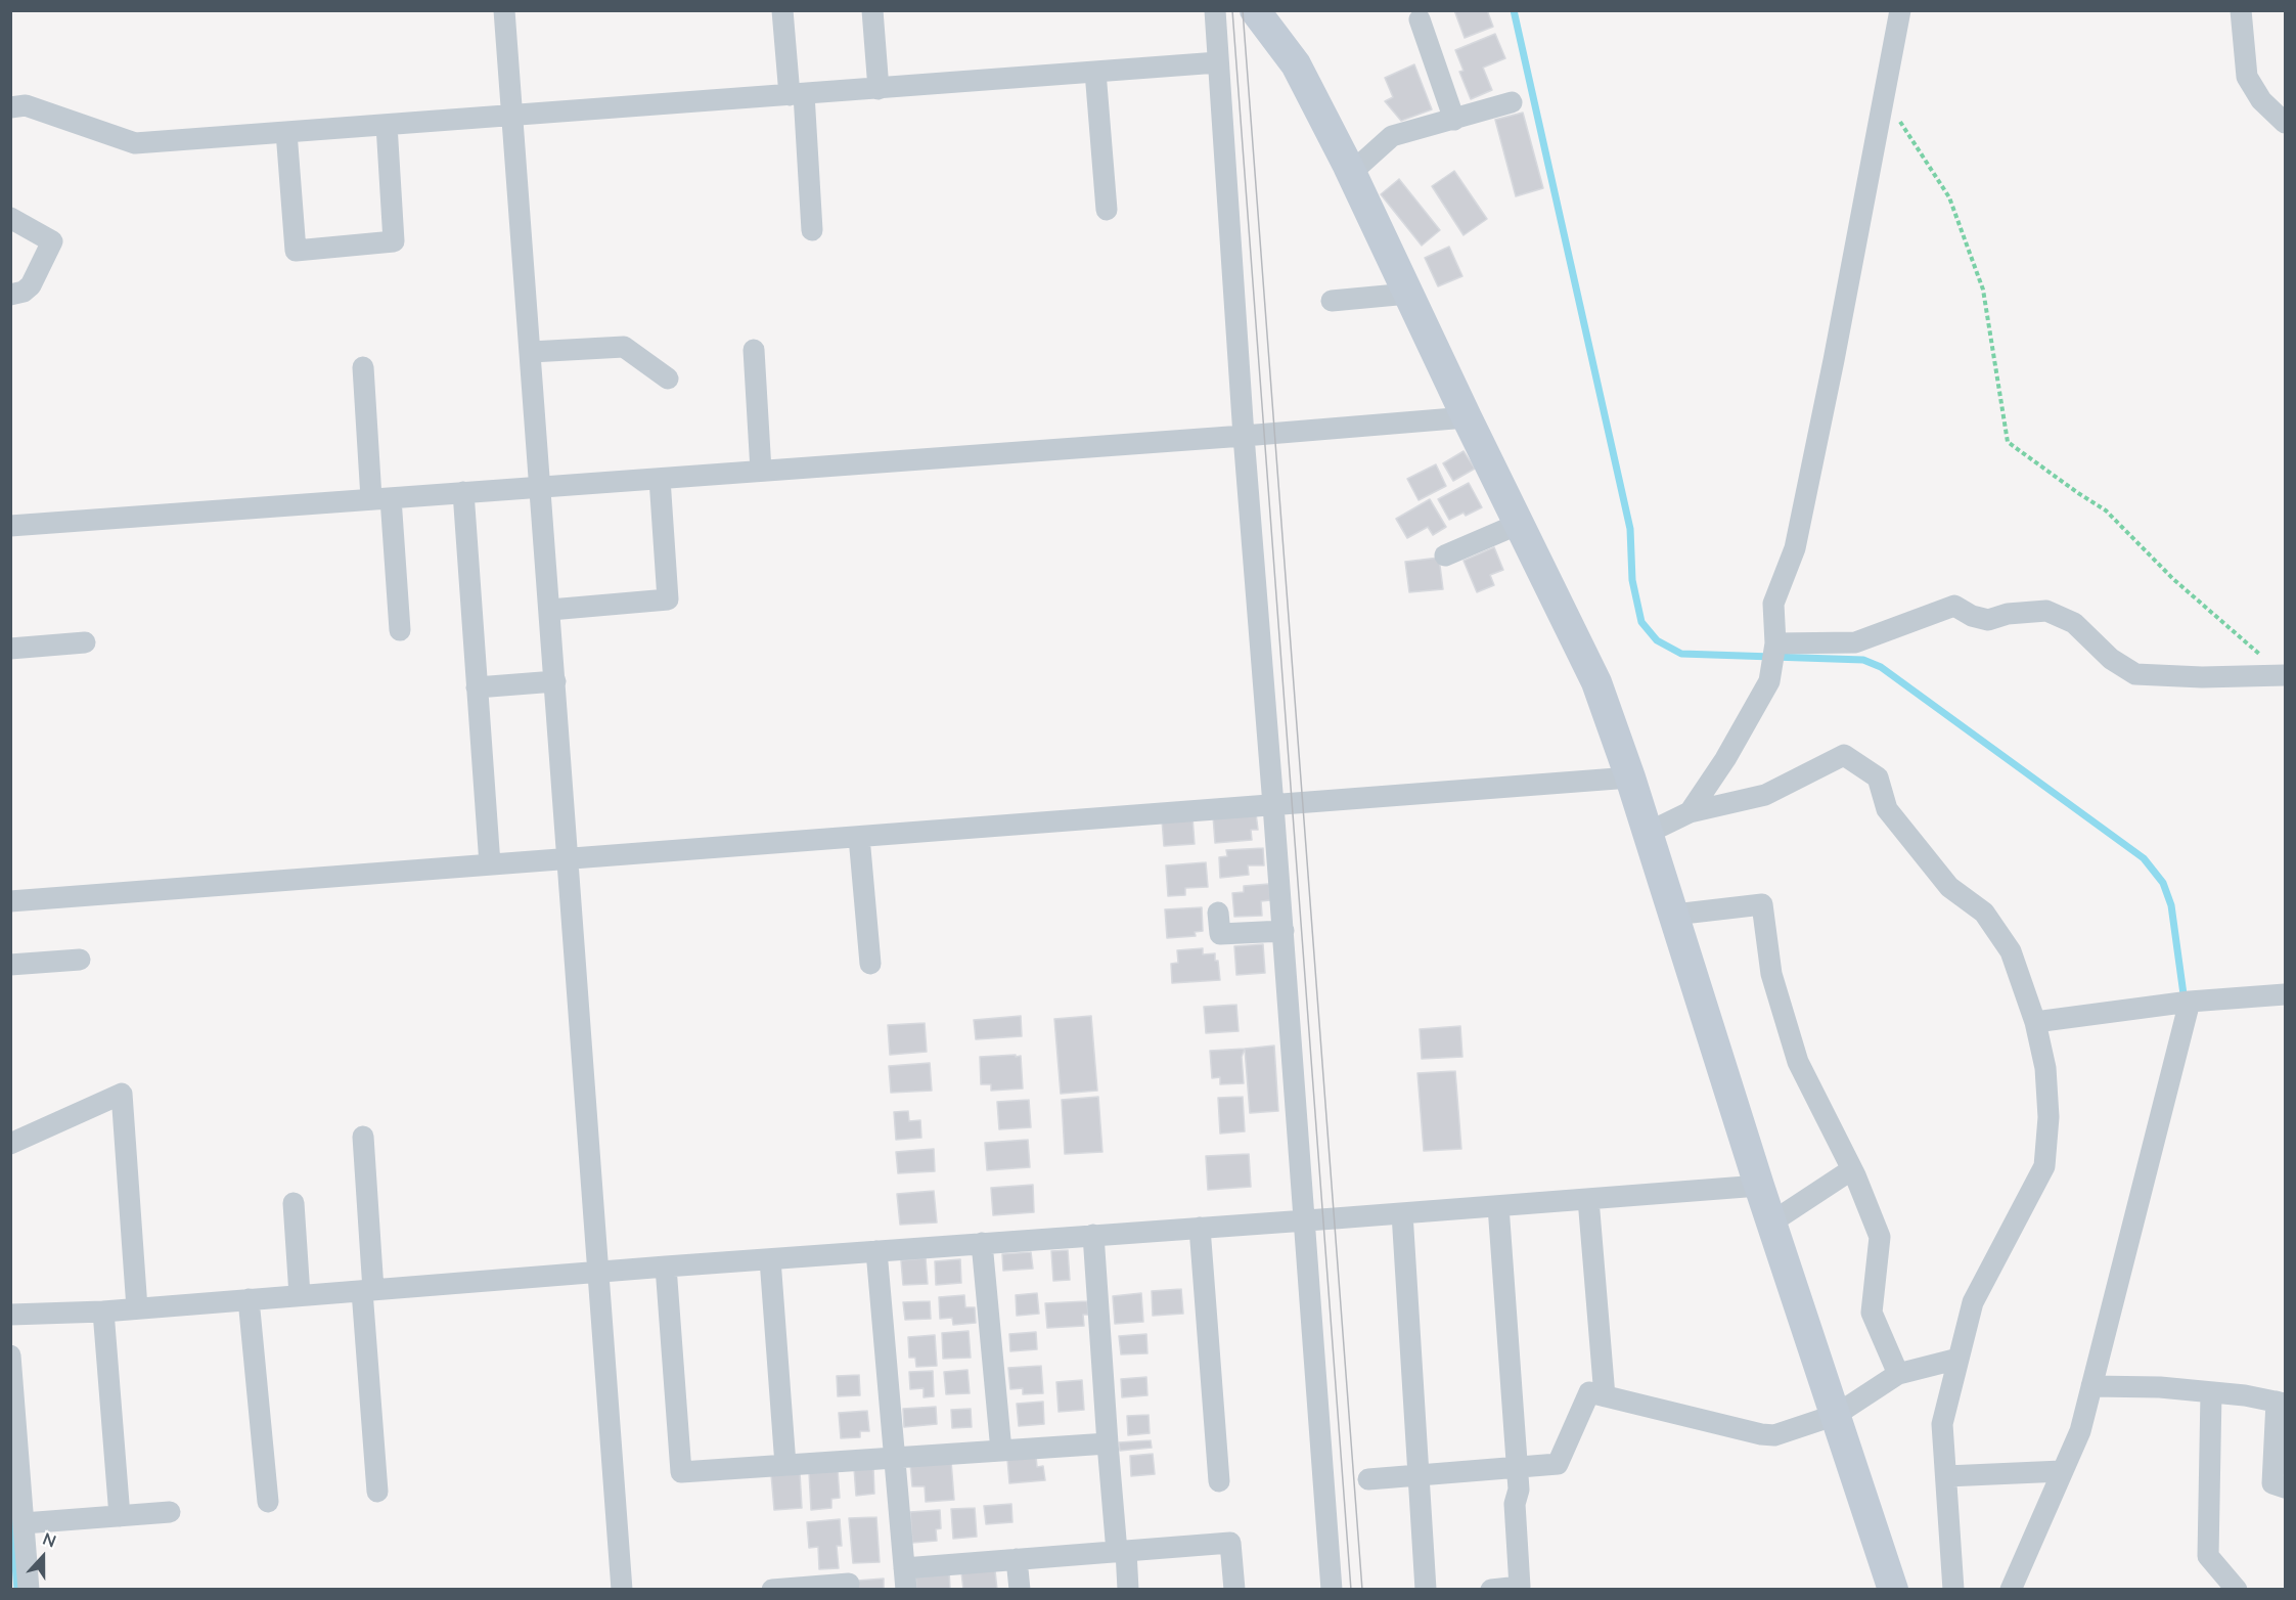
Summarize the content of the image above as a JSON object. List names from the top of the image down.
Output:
{
  "north": "top"
}
